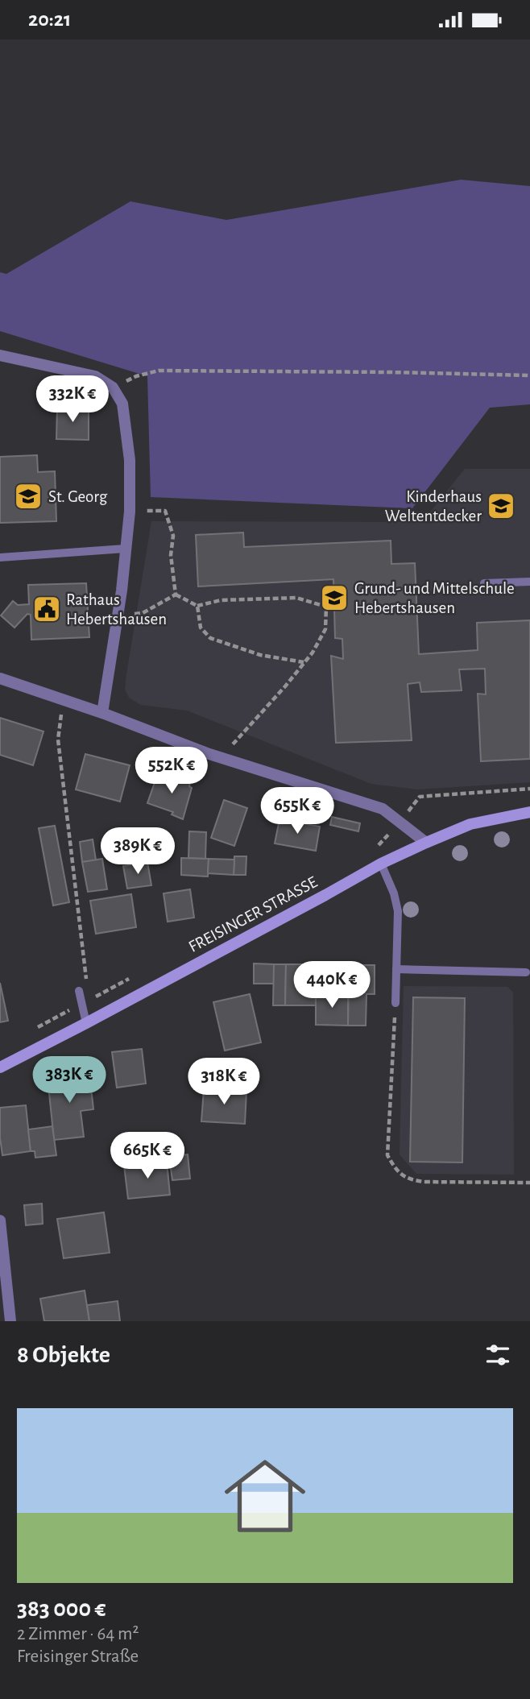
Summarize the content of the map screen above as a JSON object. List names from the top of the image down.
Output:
{
  "streets": {
    "main road": ["FREISINGER STRASSE"]
  },
  "places": {
    "school or university": ["St. Georg", "Kinderhaus Weltentdecker", "Grund- und Mittelschule Hebertshausen"],
    "public building": ["Rathaus Hebertshausen"]
  },
  "page": {
    "status": "20:21",
    "price": [
      "332K €",
      "552K €",
      "655K €",
      "389K €",
      "440K €",
      "383K €",
      "318K €",
      "665K €"
    ],
    "heading": "8 Objekte",
    "list": [
      {
        "name": "383 000 €",
        "note": "2 Zimmer · 64 m² · Freisinger Straße"
      }
    ]
  }
}
